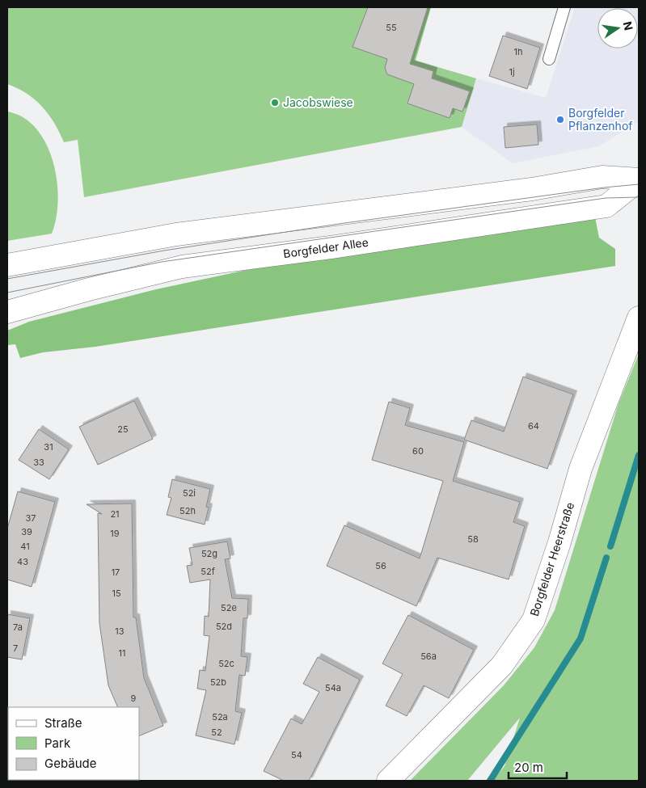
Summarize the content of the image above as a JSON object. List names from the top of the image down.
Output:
{
  "streets": {
    "main road": ["Borgfelder Allee", "Borgfelder Heerstraße"]
  },
  "places": ["Jacobswiese", "Borgfelder Pflanzenhof"],
  "house_numbers": [
    "55",
    "1h",
    "1j",
    "64",
    "25",
    "31",
    "60",
    "33",
    "52i",
    "52h",
    "21",
    "37",
    "39",
    "19",
    "58",
    "41",
    "52g",
    "43",
    "56",
    "52f",
    "17",
    "15",
    "52e",
    "52d",
    "7a",
    "13",
    "7",
    "11",
    "56a",
    "52c",
    "52b",
    "54a",
    "9",
    "52a",
    "52",
    "54"
  ],
  "legend": ["Straße", "Park", "Gebäude"],
  "scale_bar": "20 m",
  "north": "right"
}
